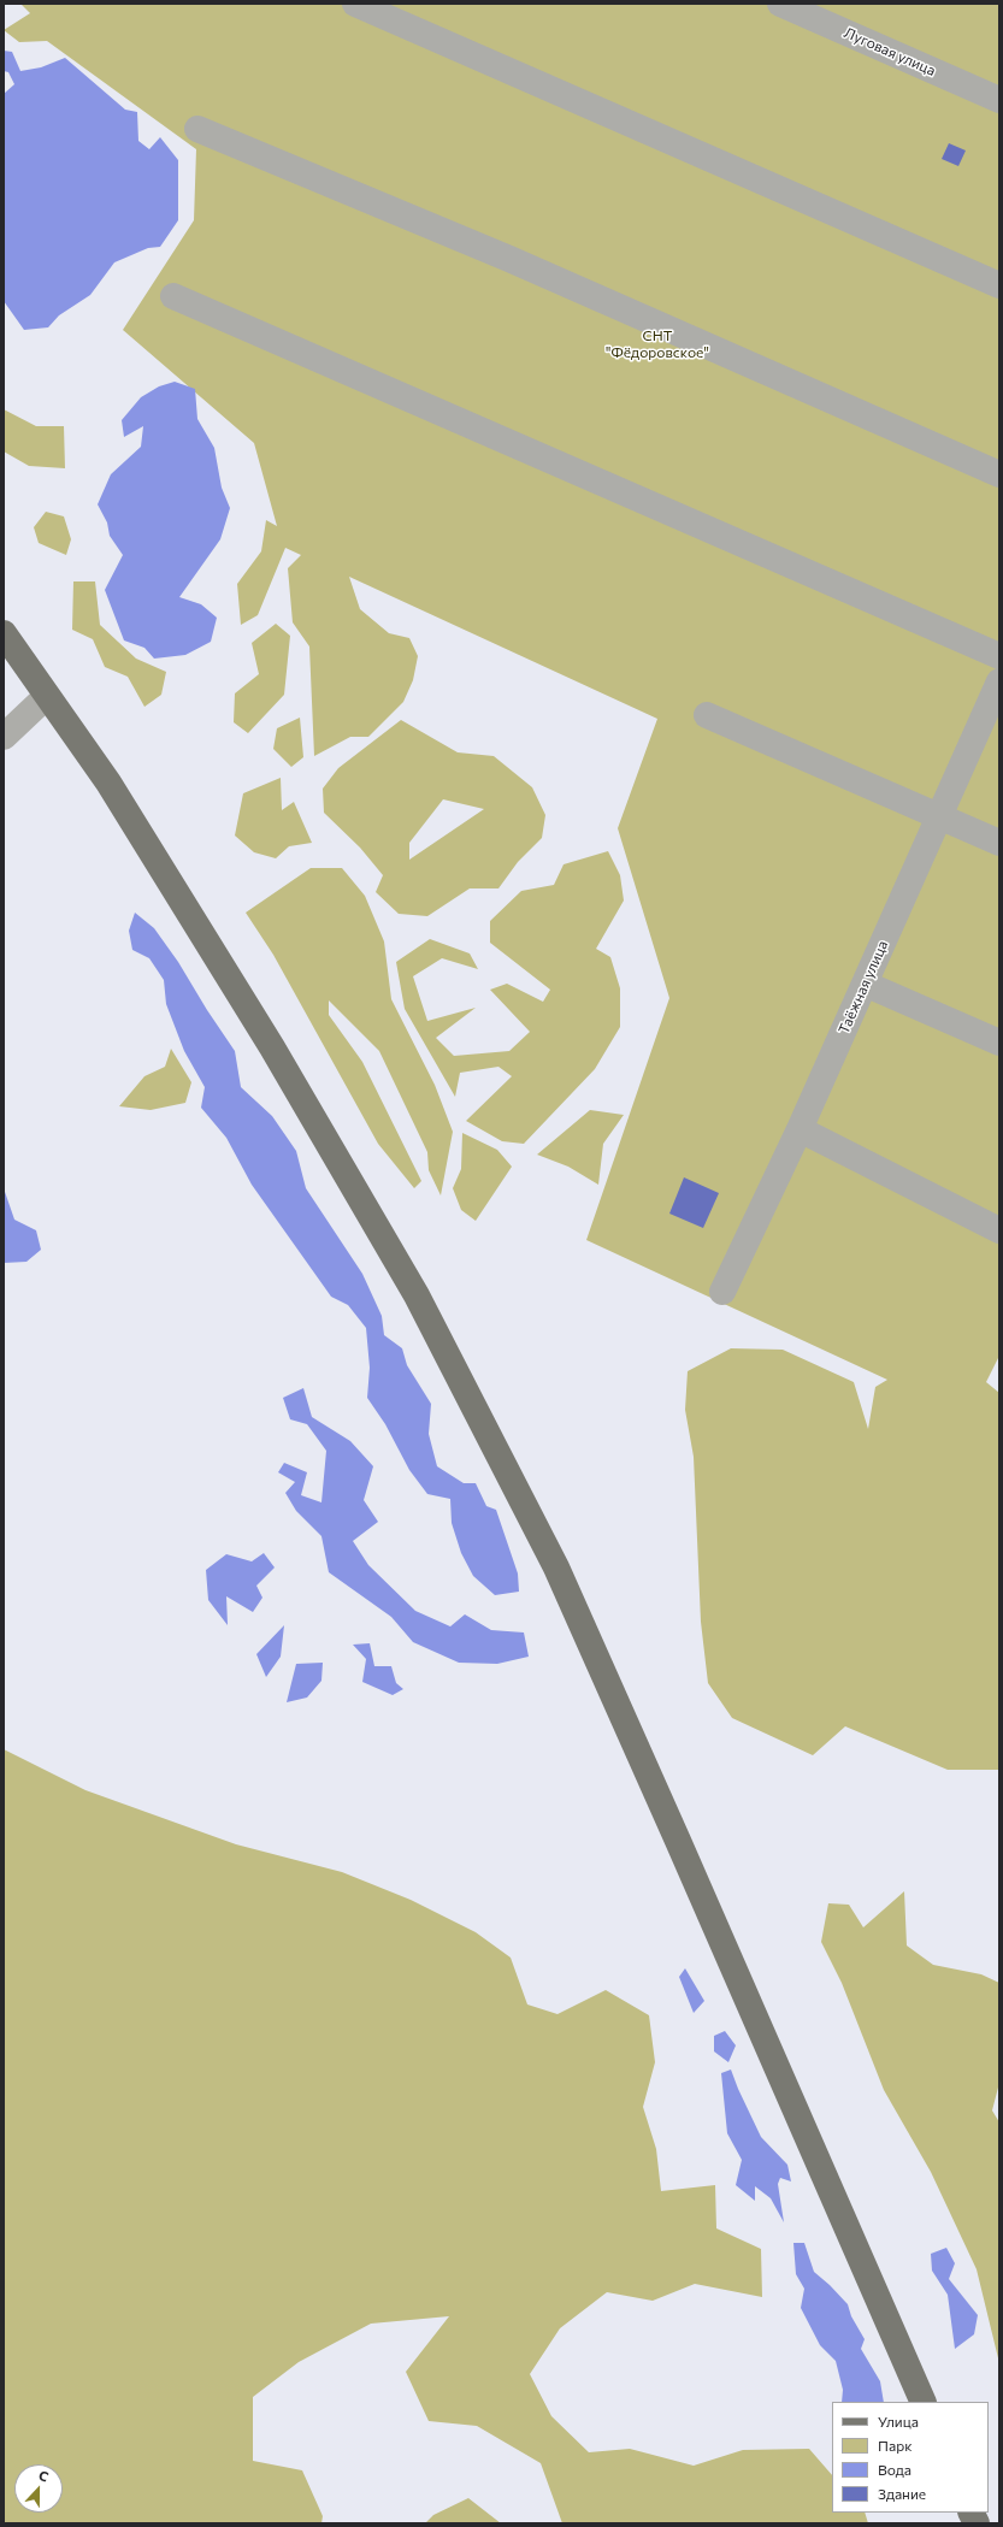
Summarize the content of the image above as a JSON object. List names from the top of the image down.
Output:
{
  "streets": {
    "street": ["Луговая улица", "Таёжная улица"]
  },
  "parks": ["СНТ \"Фёдоровское\""],
  "legend": [
    "Улица",
    "Парк",
    "Вода",
    "Здание"
  ],
  "north": "top"
}
